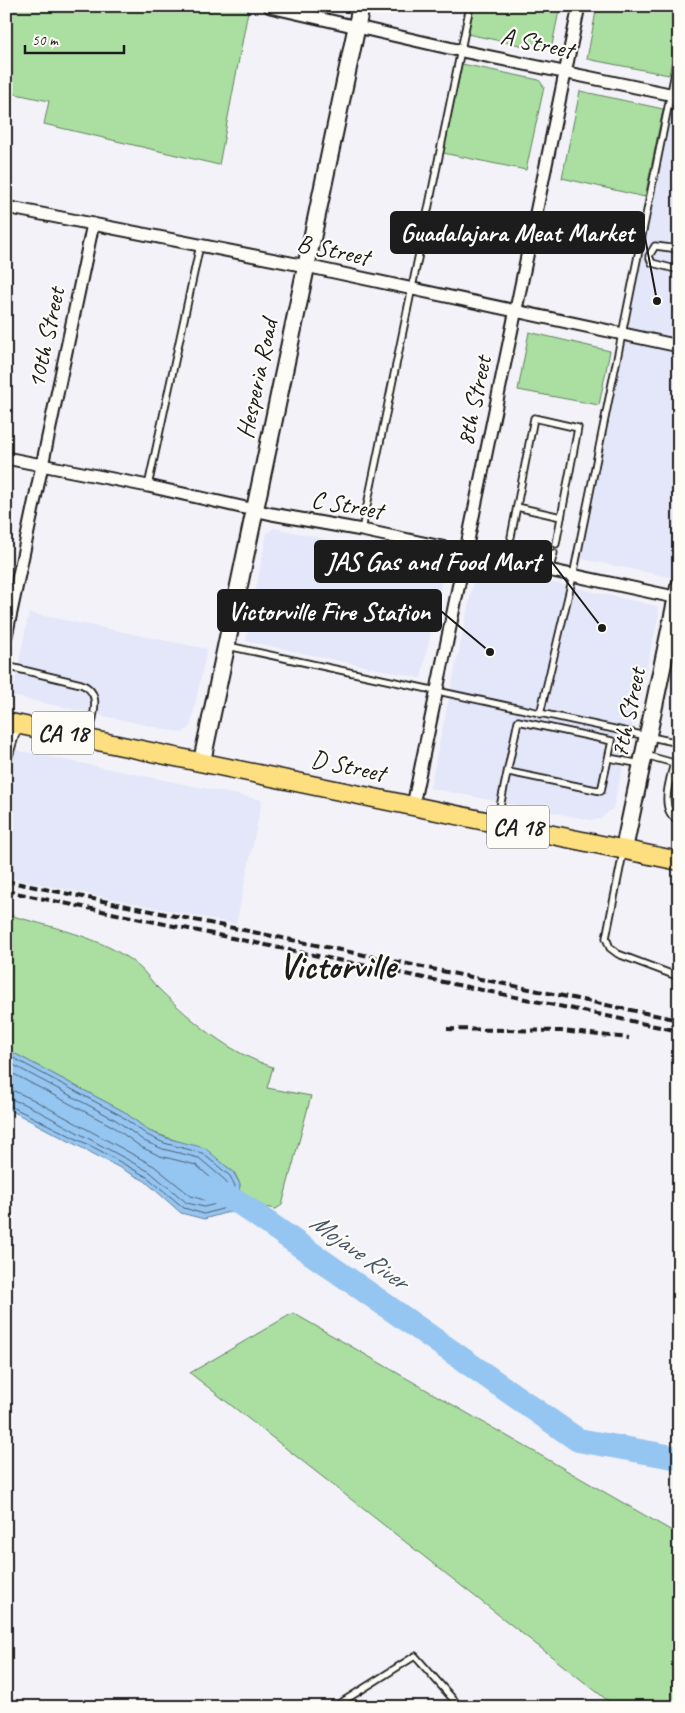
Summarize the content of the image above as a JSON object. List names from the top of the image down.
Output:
{
  "streets": {
    "main road": [
      "Hesperia Road",
      "7th Street",
      "CA 18",
      "D Street"
    ],
    "street": [
      "A Street",
      "B Street",
      "10th Street",
      "8th Street",
      "C Street"
    ]
  },
  "crossings": [
    ["A Street", "Hesperia Road"],
    ["A Street", "8th Street"],
    ["B Street", "10th Street"],
    ["B Street", "Hesperia Road"],
    ["B Street", "8th Street"],
    ["10th Street", "C Street"],
    ["Hesperia Road", "C Street"],
    ["Hesperia Road", "D Street"],
    ["8th Street", "C Street"],
    ["8th Street", "D Street"],
    ["C Street", "7th Street"],
    ["7th Street", "D Street"]
  ],
  "districts": ["Victorville"],
  "water": ["Mojave River"],
  "places": ["Guadalajara Meat Market", "JAS Gas and Food Mart", "Victorville Fire Station"],
  "scale_bar": "50 m"
}
